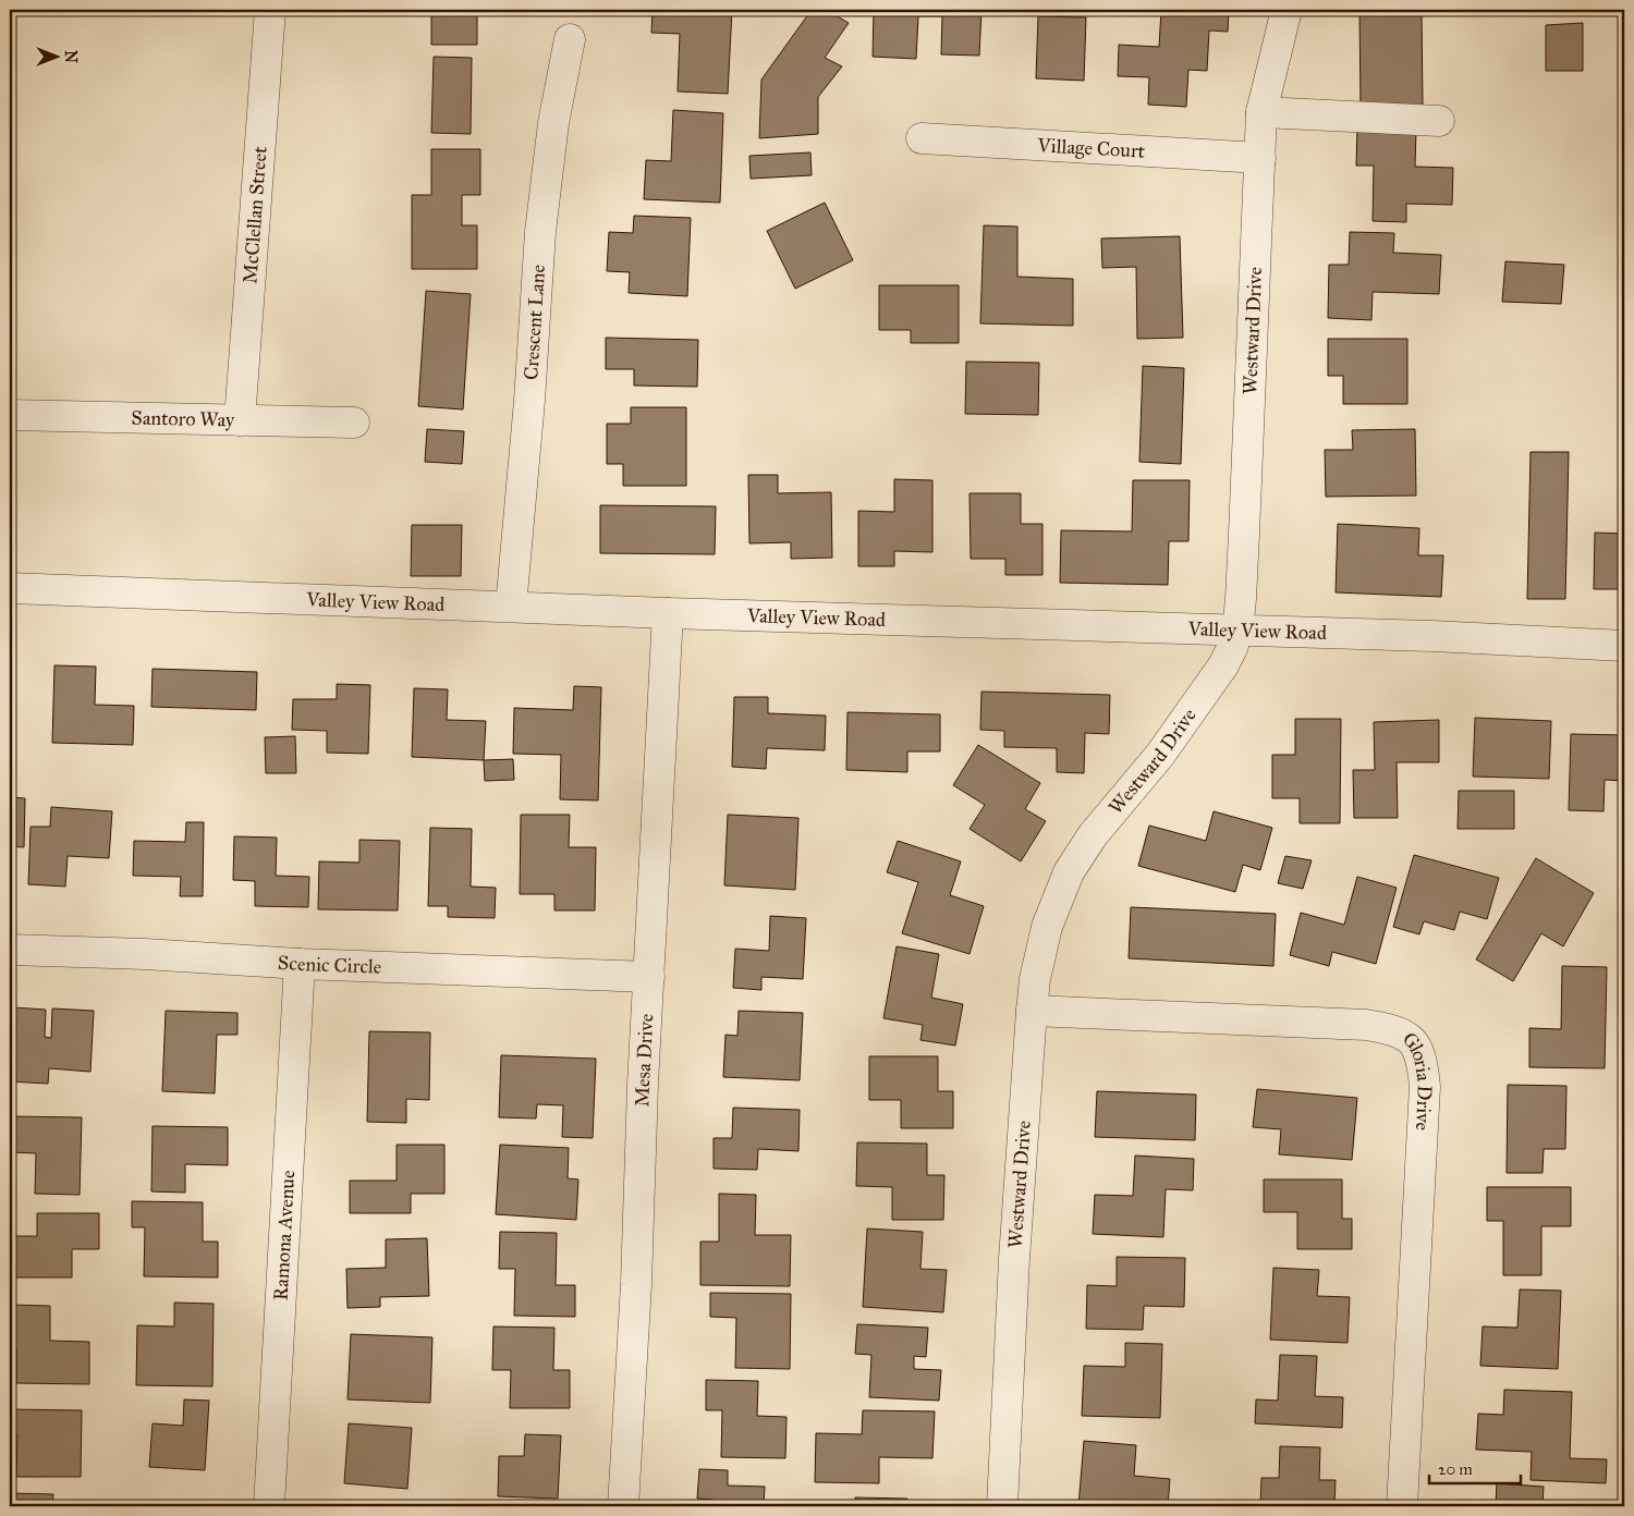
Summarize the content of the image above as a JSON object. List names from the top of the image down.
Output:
{
  "streets": {
    "street": [
      "Village Court",
      "McClellan Street",
      "Crescent Lane",
      "Westward Drive",
      "Santoro Way",
      "Valley View Road",
      "Scenic Circle",
      "Mesa Drive",
      "Gloria Drive",
      "Ramona Avenue"
    ]
  },
  "crossings": [
    ["Village Court", "Westward Drive"],
    ["McClellan Street", "Santoro Way"],
    ["Crescent Lane", "Valley View Road"],
    ["Westward Drive", "Valley View Road"],
    ["Westward Drive", "Gloria Drive"],
    ["Valley View Road", "Mesa Drive"],
    ["Scenic Circle", "Mesa Drive"],
    ["Scenic Circle", "Ramona Avenue"]
  ],
  "scale_bar": "20 m",
  "north": "right"
}
